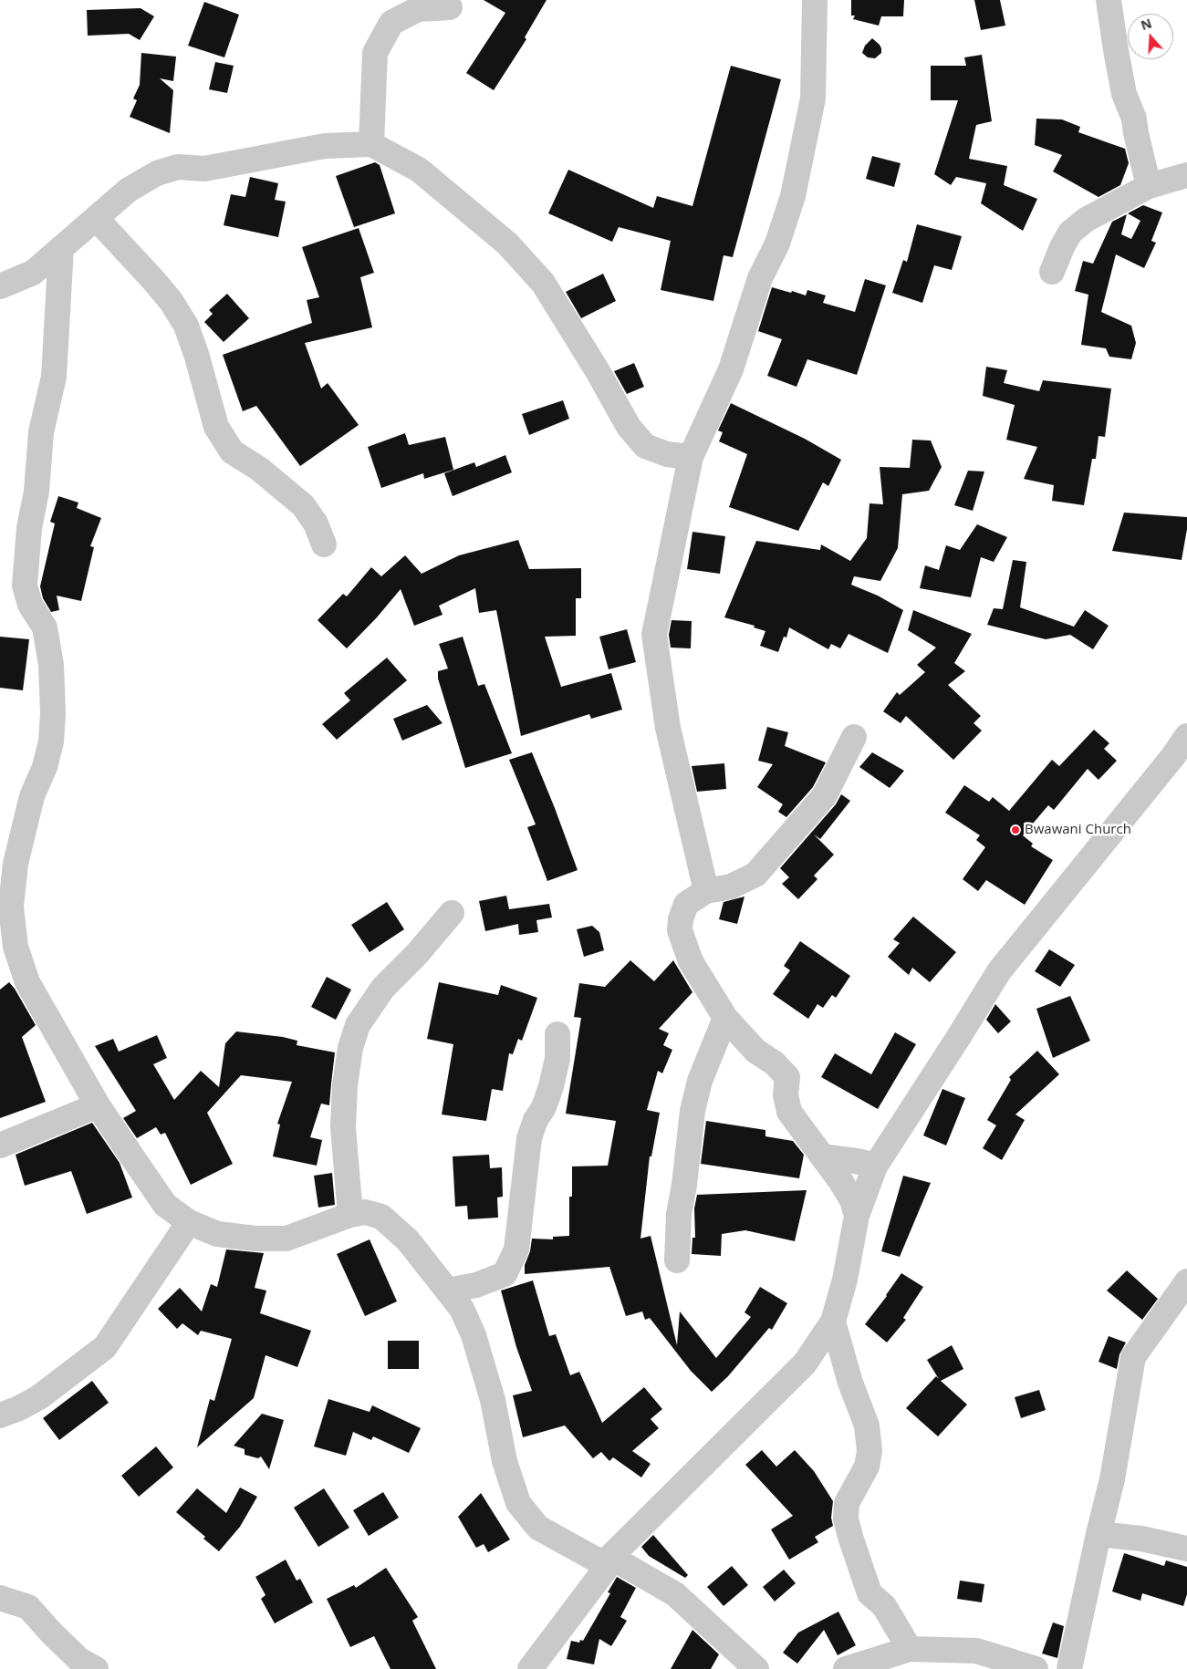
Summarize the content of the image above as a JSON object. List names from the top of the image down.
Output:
{
  "places": ["Bwawani Church"],
  "north": "top"
}
